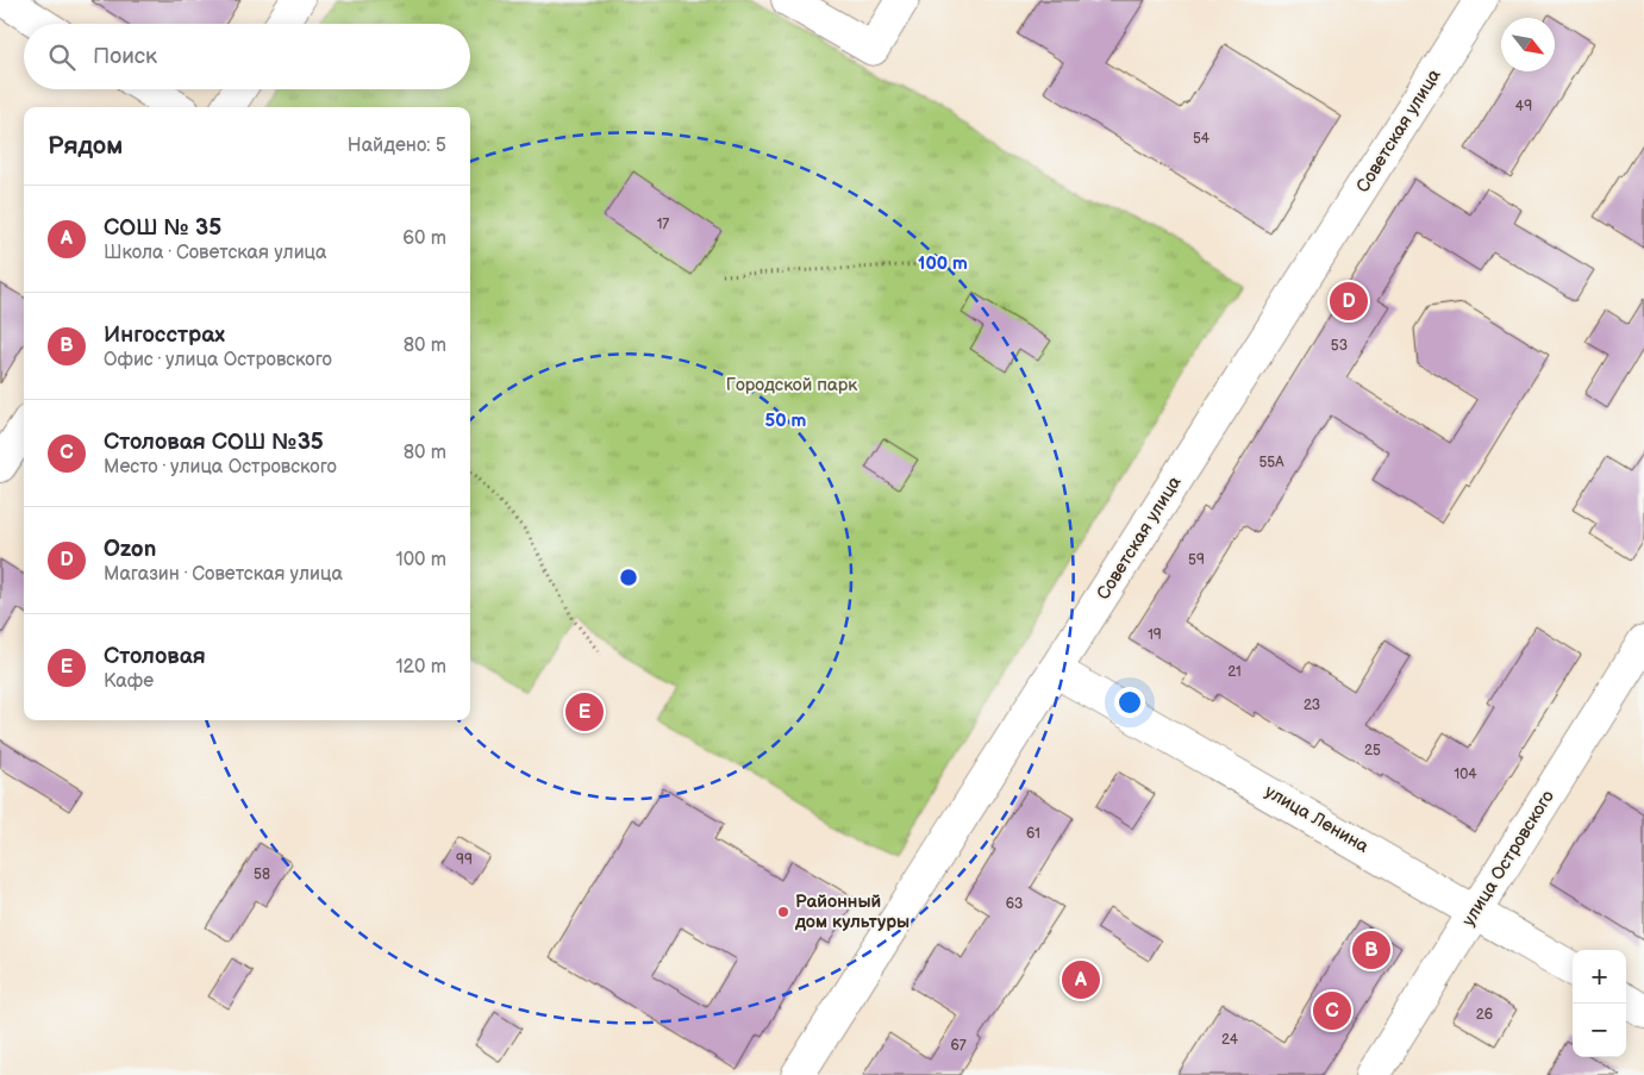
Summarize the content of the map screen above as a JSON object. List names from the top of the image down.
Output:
{
  "streets": {
    "street": ["Советская улица", "улица Ленина", "улица Островского"]
  },
  "crossings": [
    ["Советская улица", "улица Ленина"],
    ["улица Ленина", "улица Островского"]
  ],
  "parks": ["Городской парк"],
  "places": ["Районный дом культуры"],
  "house_numbers": [
    "49",
    "54",
    "17",
    "53",
    "55А",
    "59",
    "19",
    "21",
    "23",
    "25",
    "104",
    "61",
    "99",
    "58",
    "63",
    "26",
    "24",
    "67"
  ],
  "north": "bottom right",
  "page": {
    "search": "Поиск",
    "heading": ["Рядом", "Найдено: 5"],
    "list": [
      {
        "mark": "A",
        "name": "СОШ № 35",
        "note": "Школа · Советская улица",
        "value": "60 m"
      },
      {
        "mark": "B",
        "name": "Ингосстрах",
        "note": "Офис · улица Островского",
        "value": "80 m"
      },
      {
        "mark": "C",
        "name": "Столовая СОШ №35",
        "note": "Место · улица Островского",
        "value": "80 m"
      },
      {
        "mark": "D",
        "name": "Ozon",
        "note": "Магазин · Советская улица",
        "value": "100 m"
      },
      {
        "mark": "E",
        "name": "Столовая",
        "note": "Кафе",
        "value": "120 m"
      }
    ],
    "pins": [
      "D",
      "E",
      "B",
      "A",
      "C"
    ],
    "map_buttons": ["+", "−"]
  },
  "rings": ["100 m", "50 m"]
}
